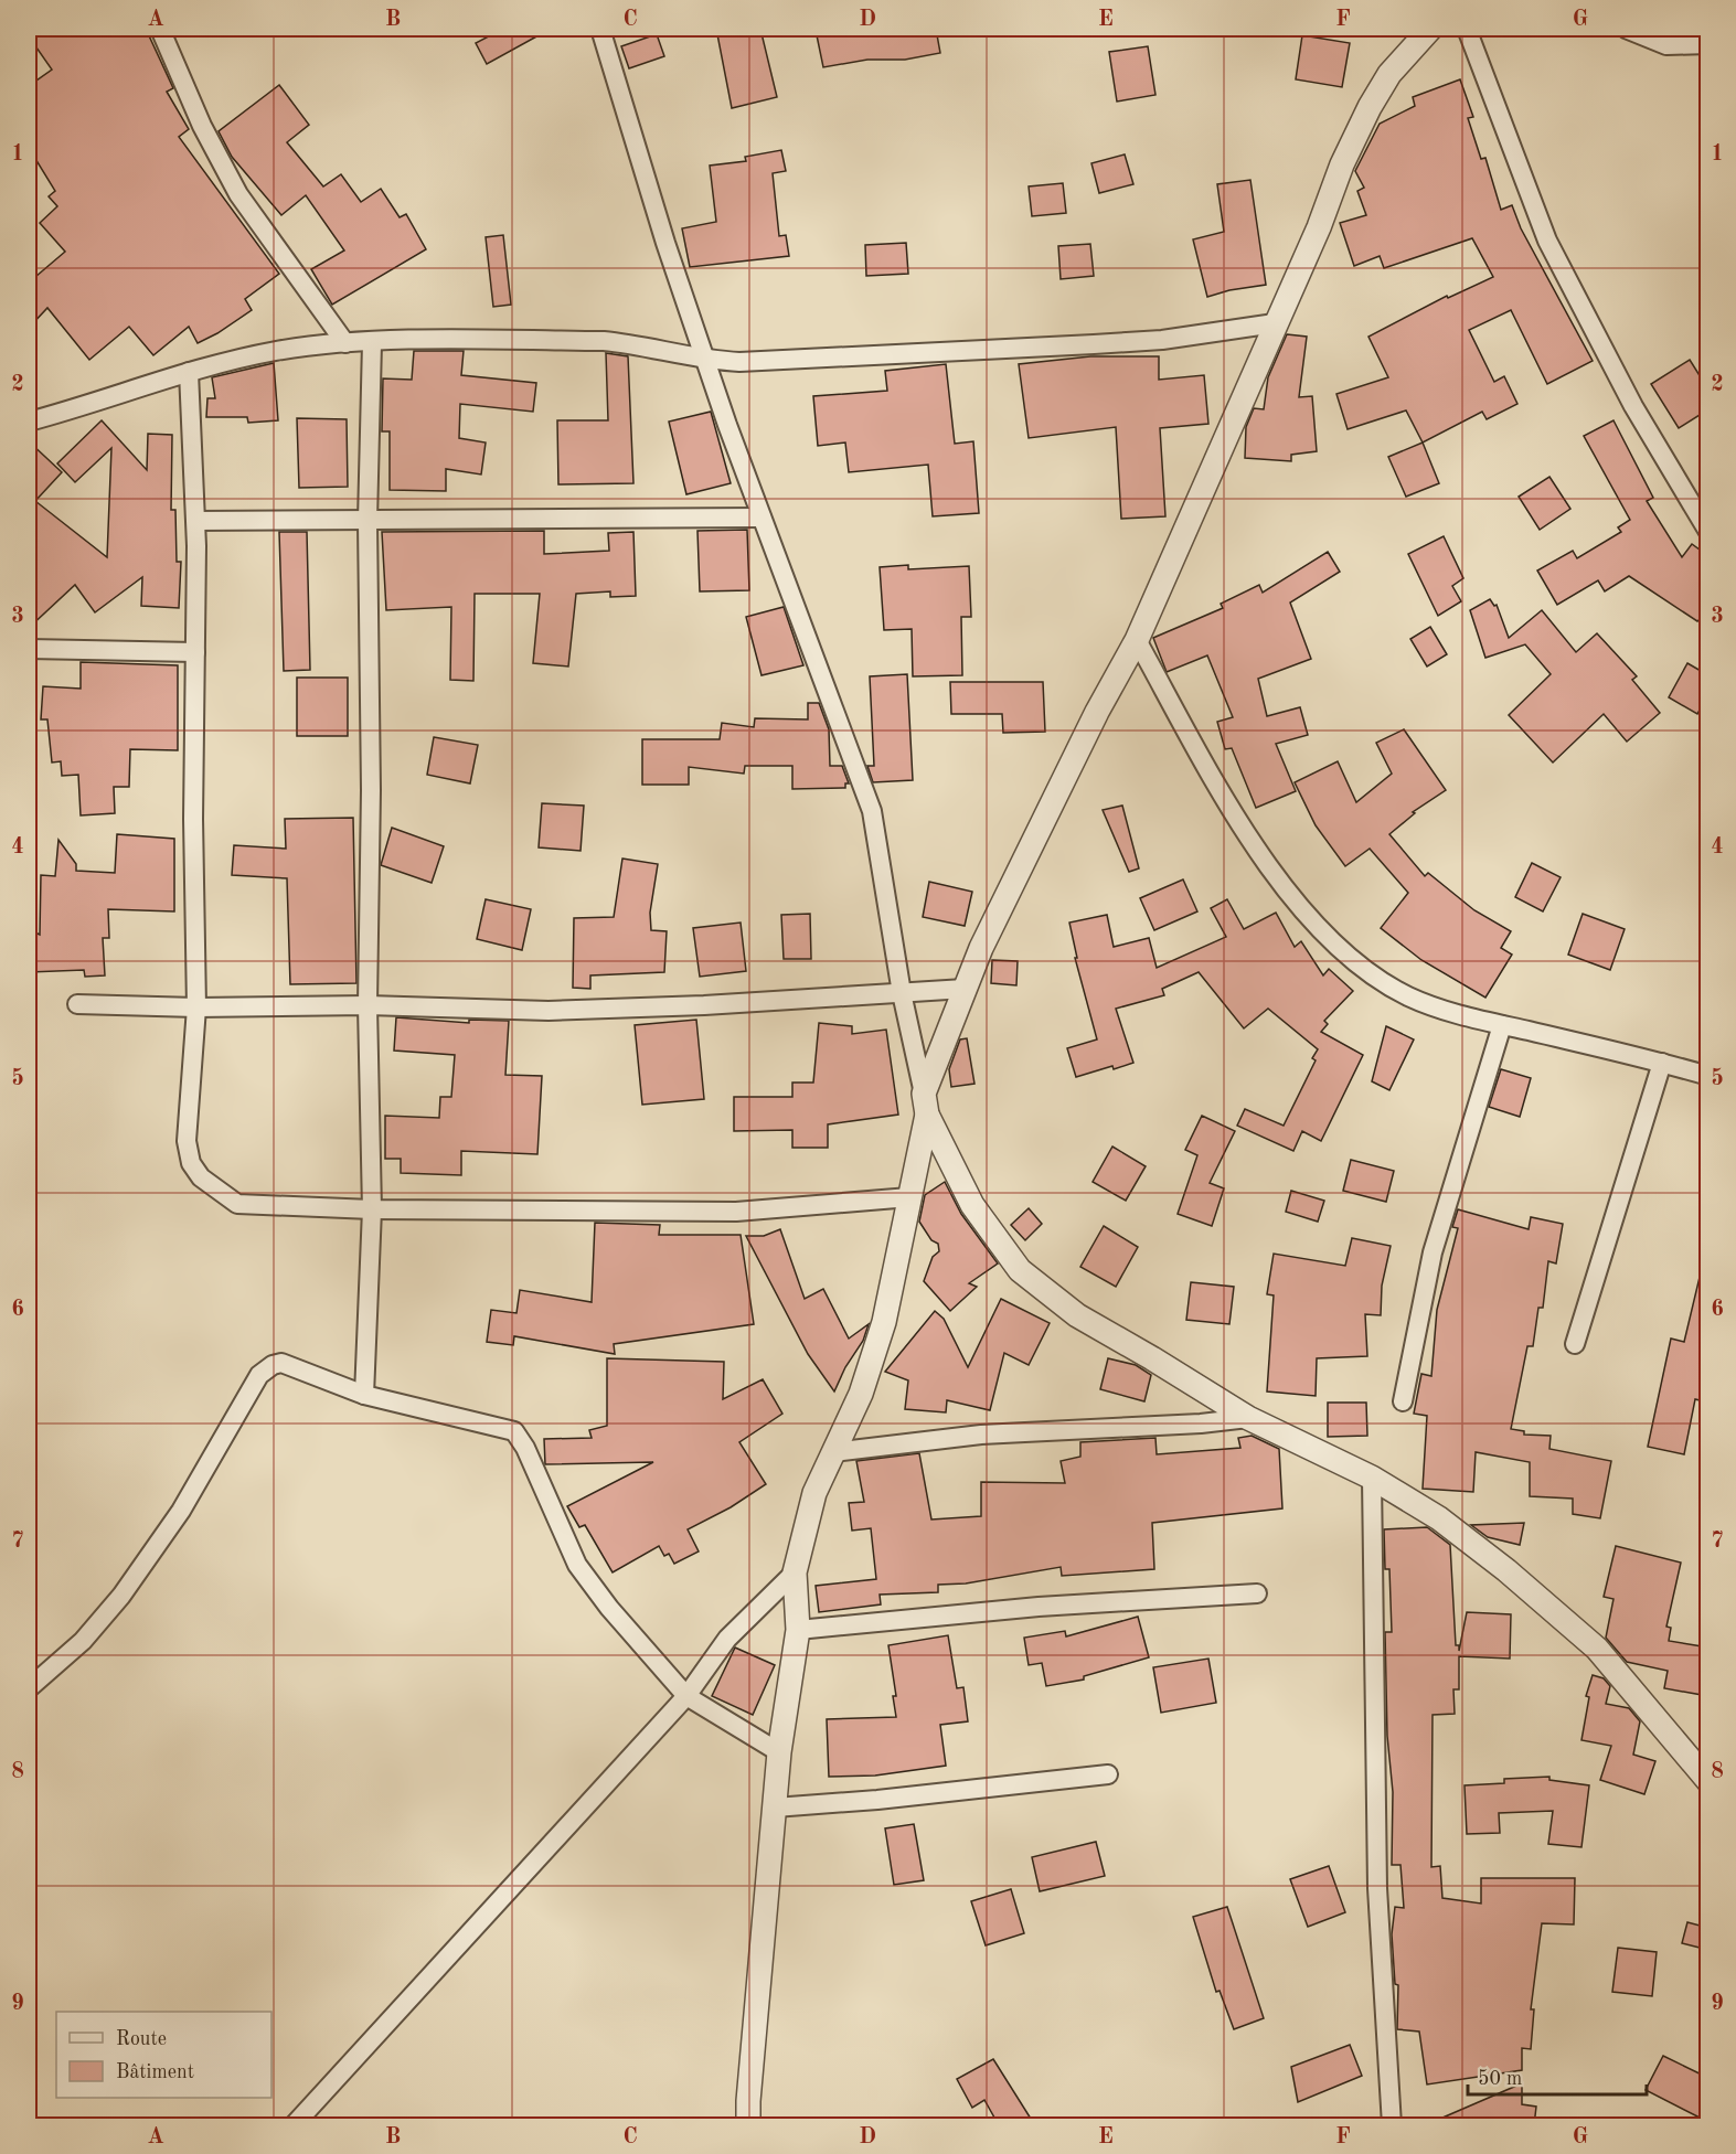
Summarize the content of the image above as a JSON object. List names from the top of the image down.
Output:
{
  "legend": ["Route", "Bâtiment"],
  "scale_bar": "50 m",
  "grid": {
    "columns": [
      "A",
      "B",
      "C",
      "D",
      "E",
      "F",
      "G"
    ],
    "rows": [
      "1",
      "2",
      "3",
      "4",
      "5",
      "6",
      "7",
      "8",
      "9"
    ]
  }
}
